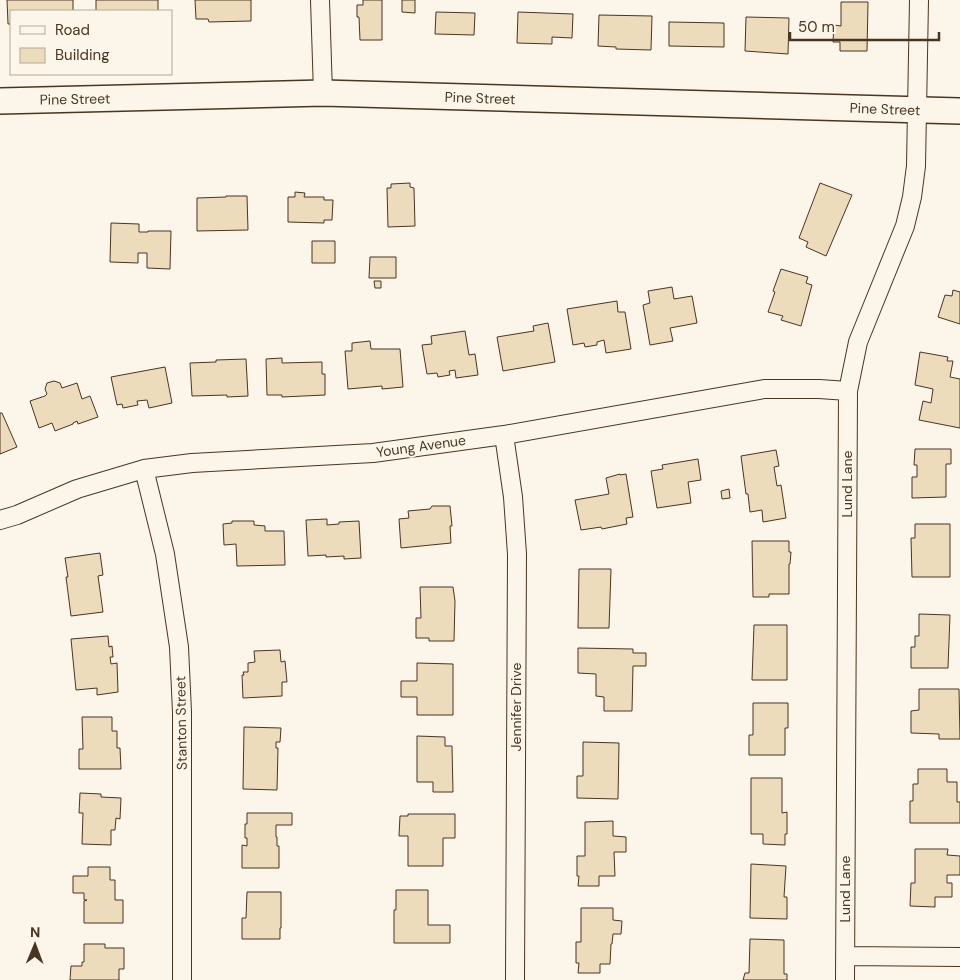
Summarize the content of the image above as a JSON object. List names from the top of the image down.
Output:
{
  "streets": {
    "street": [
      "Pine Street",
      "Young Avenue",
      "Lund Lane",
      "Jennifer Drive",
      "Stanton Street"
    ]
  },
  "crossings": [
    ["Pine Street", "Lund Lane"],
    ["Young Avenue", "Lund Lane"],
    ["Young Avenue", "Jennifer Drive"],
    ["Young Avenue", "Stanton Street"]
  ],
  "legend": ["Road", "Building"],
  "scale_bar": "50 m",
  "north": "top"
}
